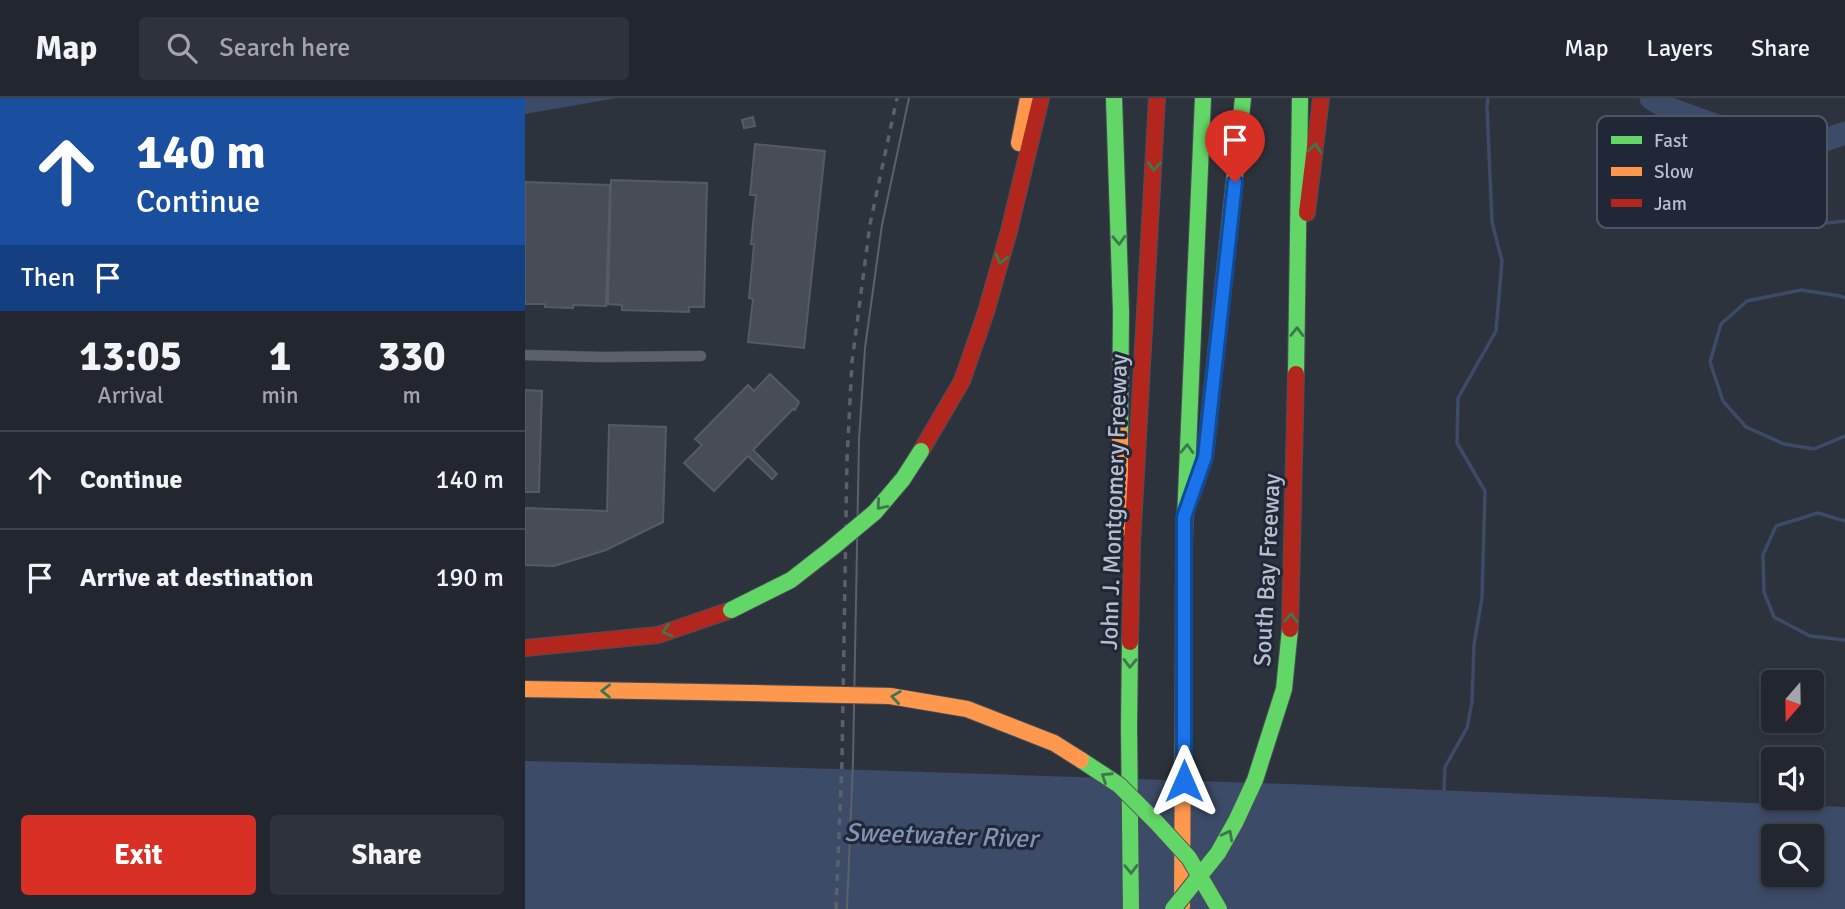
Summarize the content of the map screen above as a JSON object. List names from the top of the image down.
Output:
{
  "streets": {
    "highway": ["John J. Montgomery Freeway", "South Bay Freeway"]
  },
  "water": ["Sweetwater River"],
  "legend": ["Fast", "Slow", "Jam"],
  "north": "bottom",
  "page": {
    "header": "Map",
    "search": "Search here",
    "nav": ["Map", "Layers", "Share"],
    "turn": ["140 m", "Continue"],
    "then": "Then",
    "eta": [
      "13:05",
      "Arrival",
      "1",
      "min",
      "330",
      "m"
    ],
    "list": [
      {
        "name": "Continue",
        "value": "140 m"
      },
      {
        "name": "Arrive at destination",
        "value": "190 m"
      }
    ],
    "buttons": ["Exit", "Share"]
  }
}
